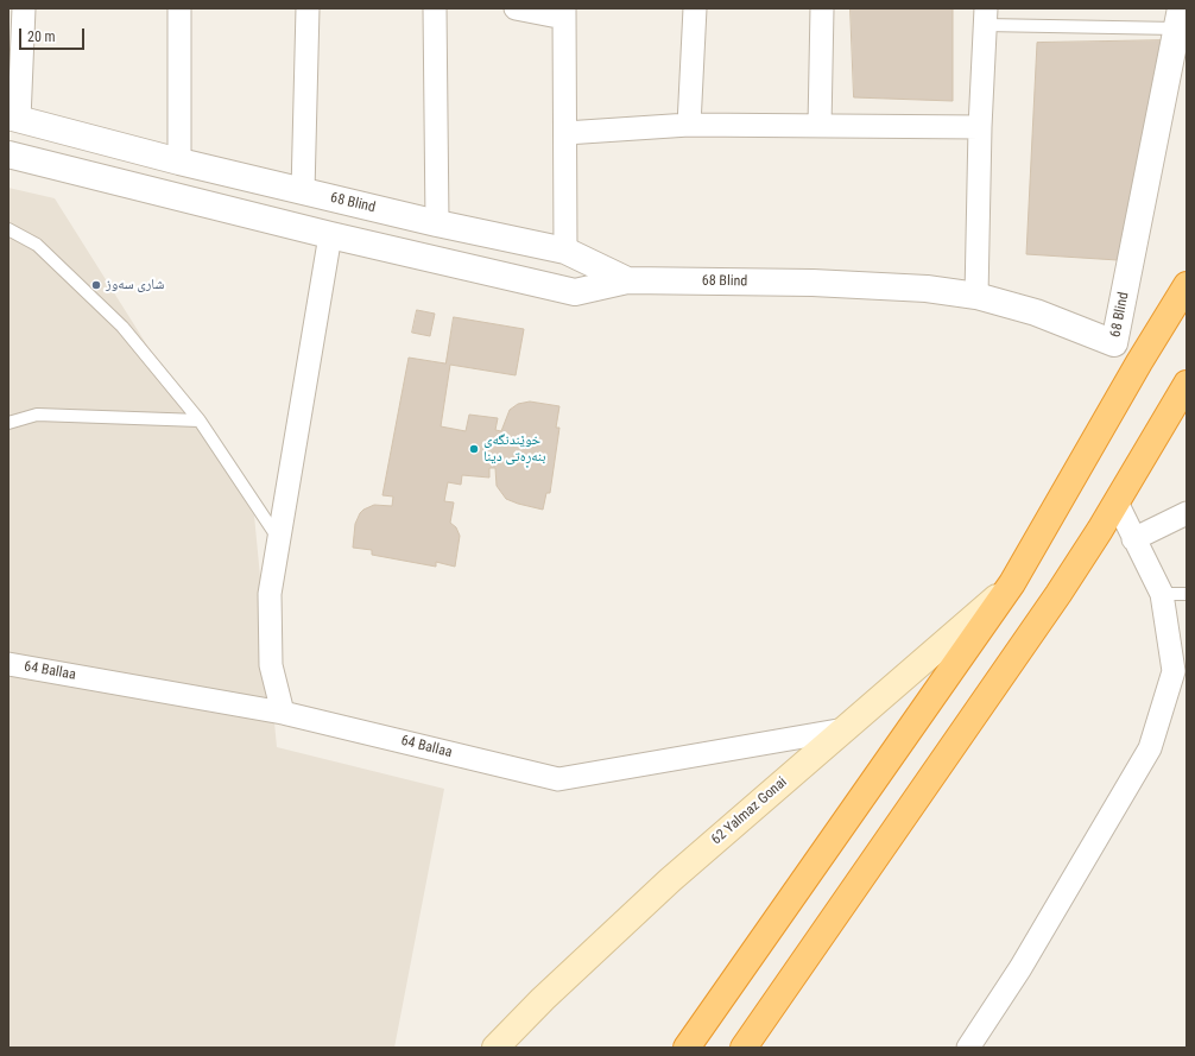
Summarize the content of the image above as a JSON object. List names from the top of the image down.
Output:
{
  "streets": {
    "main road": ["62 Yalmaz Gonai"],
    "street": ["68 Blind", "64 Ballaa"]
  },
  "crossings": [
    ["64 Ballaa", "62 Yalmaz Gonai"]
  ],
  "places": ["شاری سەوز", "خوێندنگەی بنەڕەتی دینا"],
  "scale_bar": "20 m"
}
